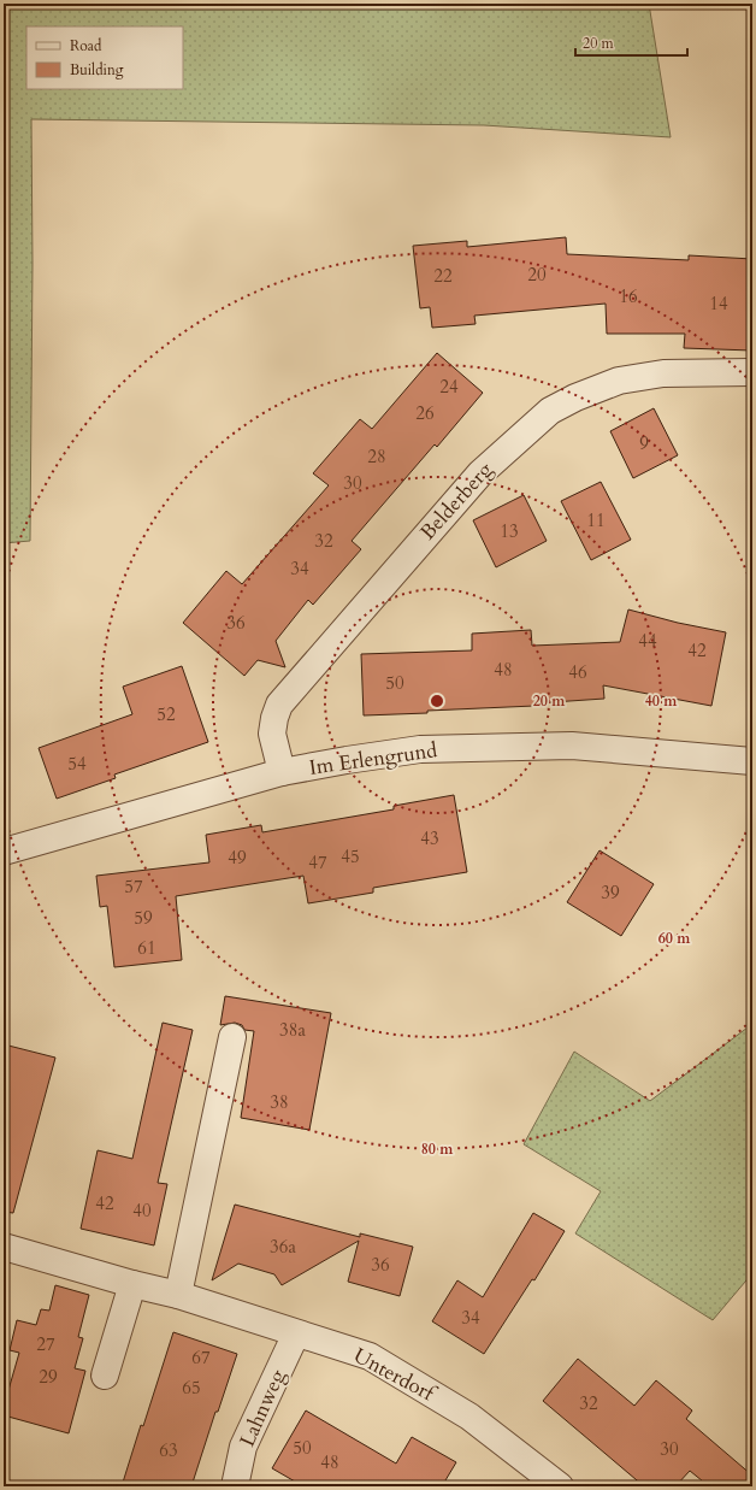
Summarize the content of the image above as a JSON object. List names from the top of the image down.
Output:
{
  "streets": {
    "street": [
      "Belderberg",
      "Im Erlengrund",
      "Unterdorf",
      "Lahnweg"
    ]
  },
  "crossings": [
    ["Belderberg", "Im Erlengrund"],
    ["Unterdorf", "Lahnweg"]
  ],
  "house_numbers": [
    "20",
    "22",
    "16",
    "14",
    "24",
    "26",
    "9",
    "28",
    "30",
    "11",
    "13",
    "32",
    "34",
    "36",
    "44",
    "42",
    "48",
    "46",
    "50",
    "52",
    "54",
    "43",
    "45",
    "49",
    "47",
    "57",
    "39",
    "59",
    "61",
    "38a",
    "38",
    "42",
    "40",
    "36a",
    "36",
    "34",
    "27",
    "67",
    "29",
    "65",
    "32",
    "50",
    "30",
    "63",
    "48"
  ],
  "legend": ["Road", "Building"],
  "scale_bar": "20 m",
  "rings": [
    "20 m",
    "40 m",
    "60 m",
    "80 m"
  ]
}
